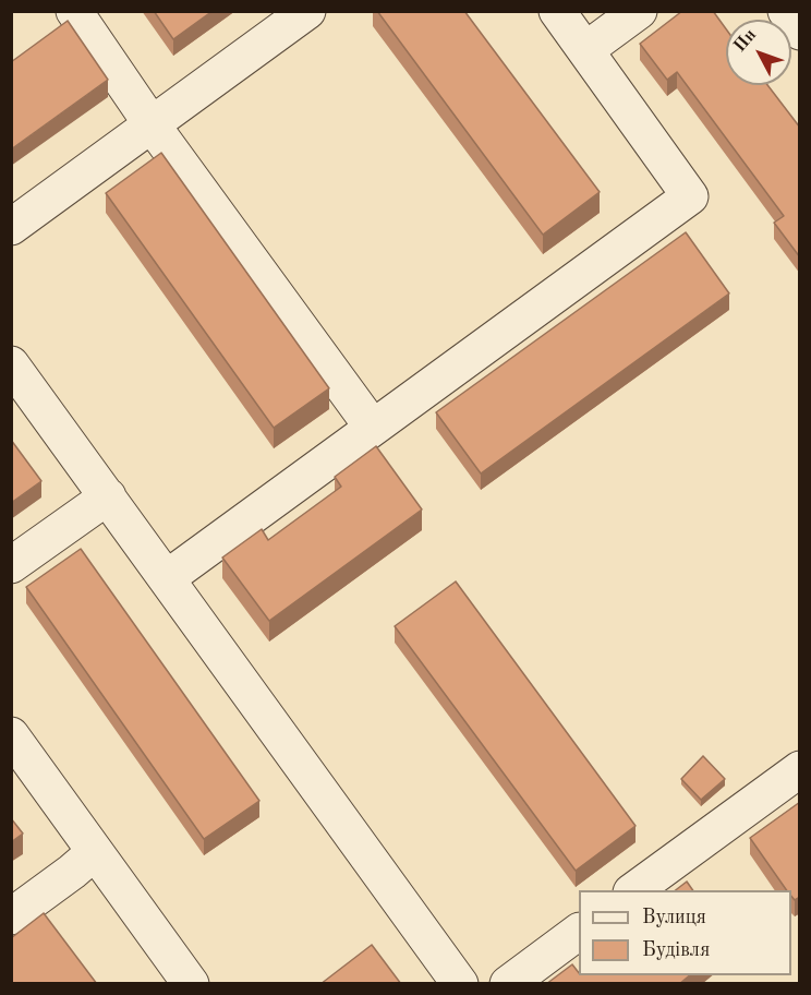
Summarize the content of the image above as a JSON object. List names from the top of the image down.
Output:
{
  "legend": ["Вулиця", "Будівля"],
  "north": "top left"
}
